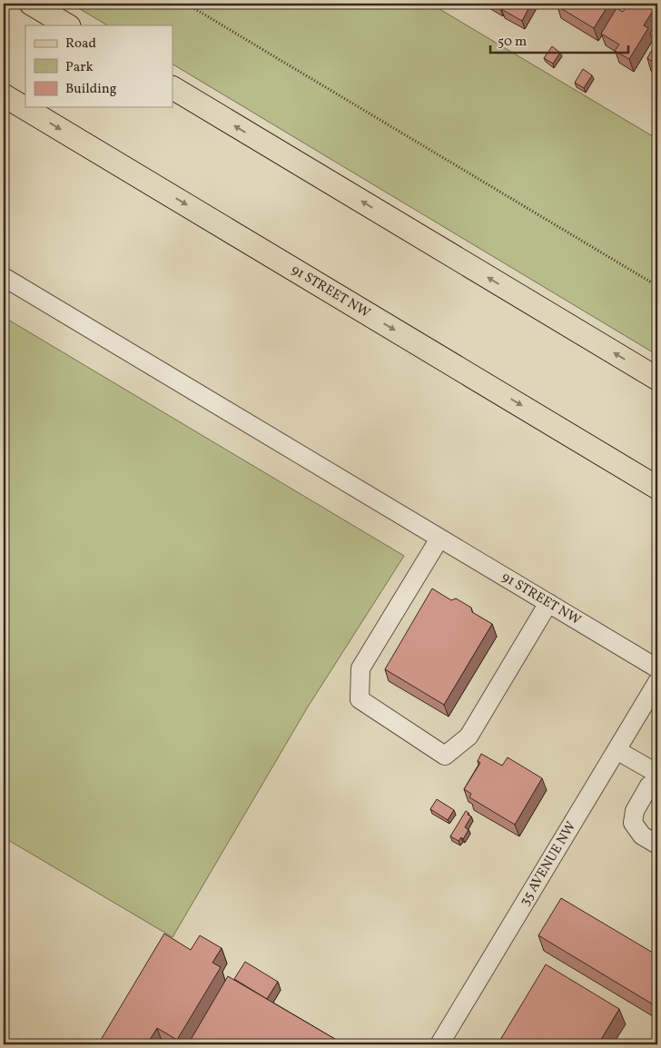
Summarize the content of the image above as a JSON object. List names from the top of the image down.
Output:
{
  "streets": {
    "main road": ["91 STREET NW"],
    "street": ["35 AVENUE NW"]
  },
  "legend": ["Road", "Park", "Building"],
  "scale_bar": "50 m"
}
